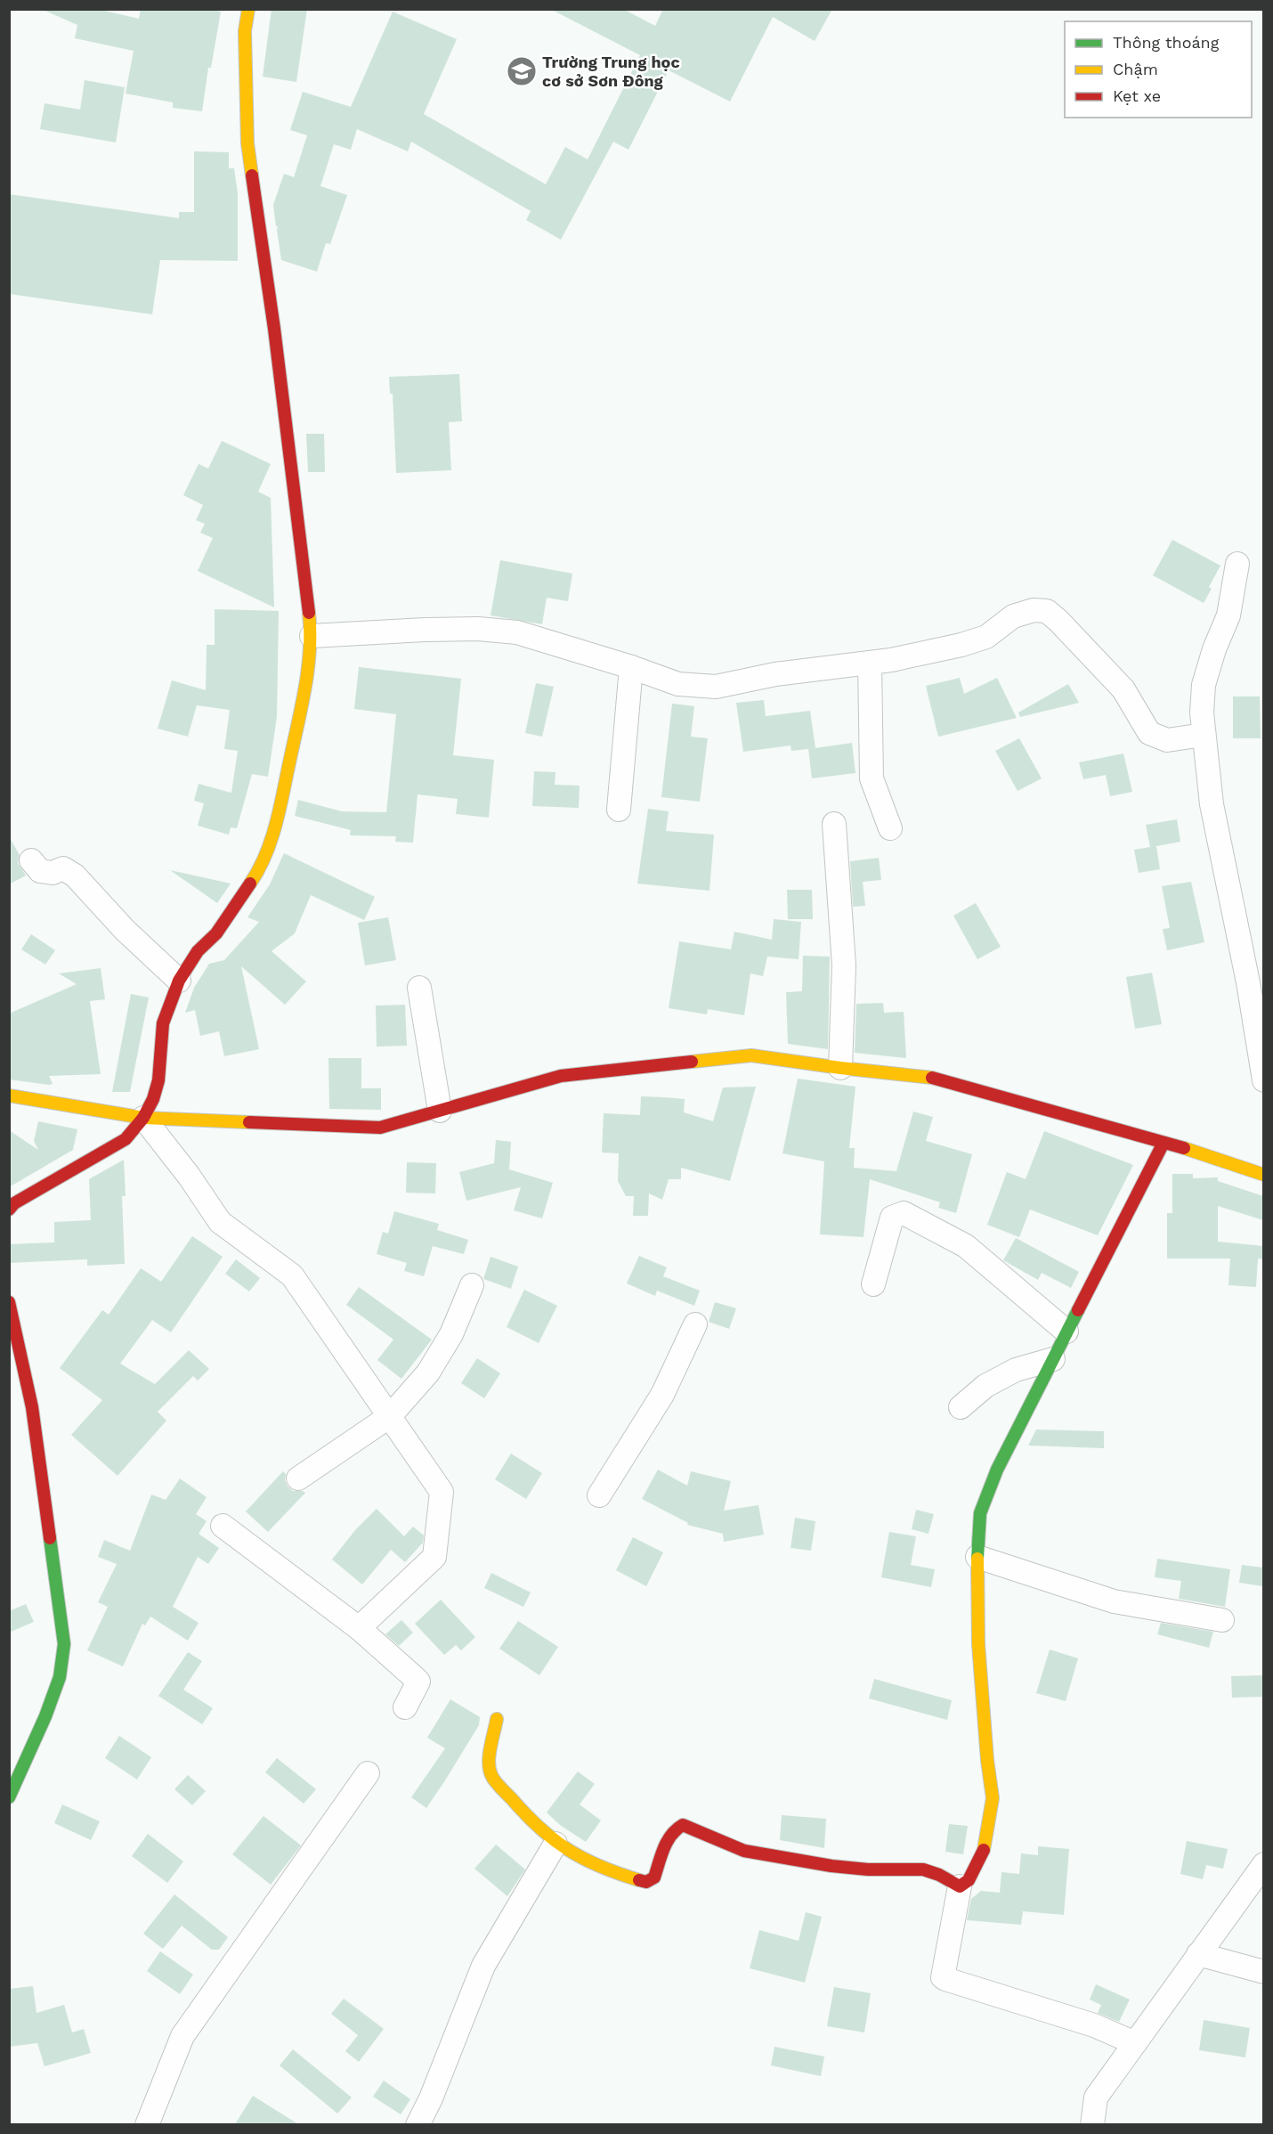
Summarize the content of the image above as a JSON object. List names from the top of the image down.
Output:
{
  "places": {
    "school or university": ["Trường Trung học cơ sở Sơn Đông"]
  },
  "legend": ["Thông thoáng", "Chậm", "Kẹt xe"]
}
